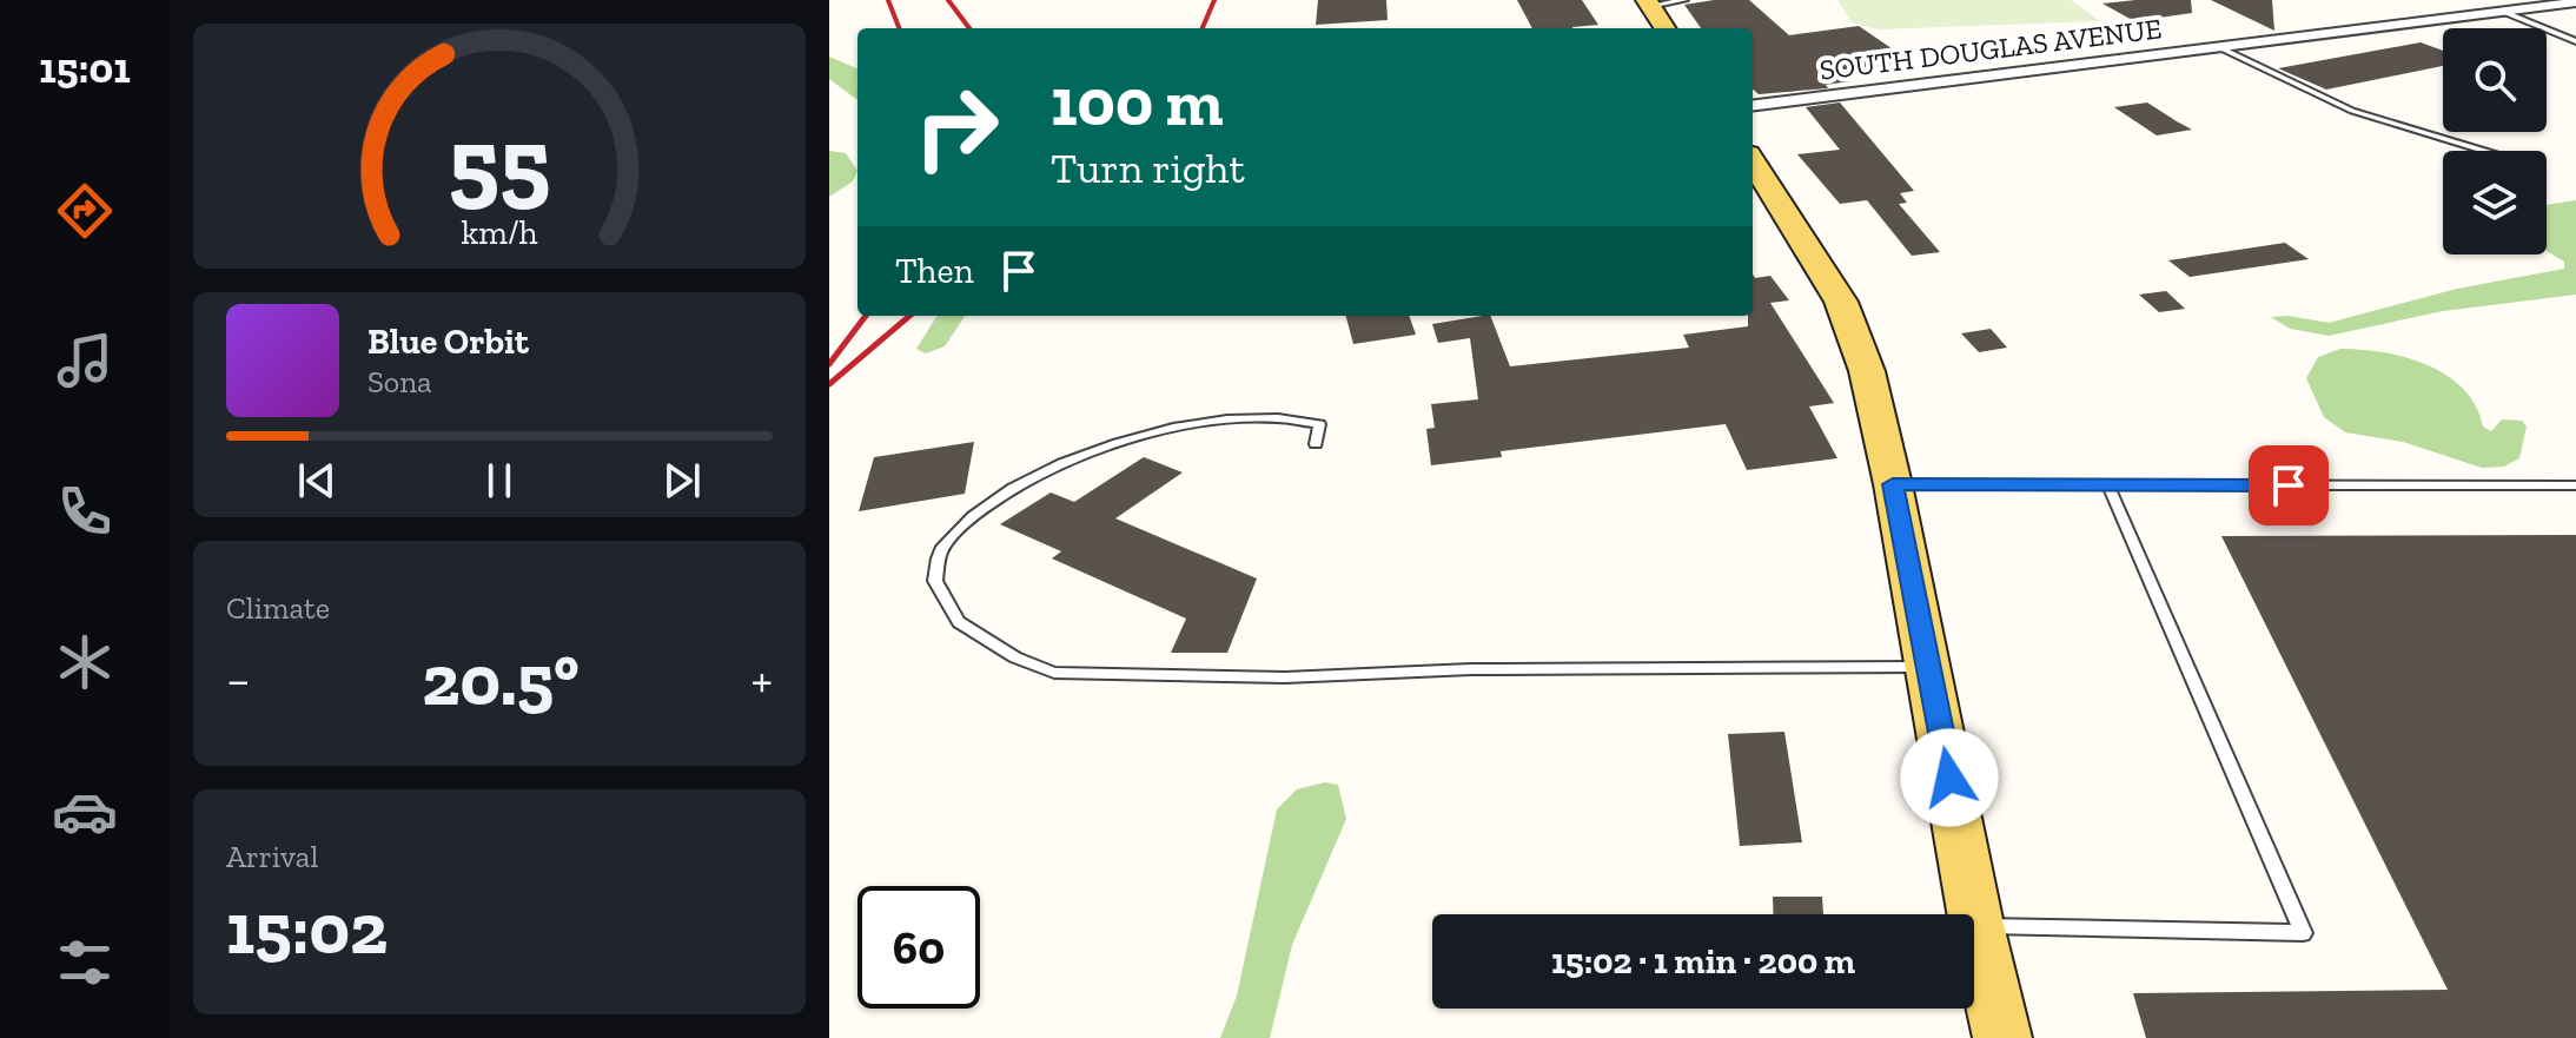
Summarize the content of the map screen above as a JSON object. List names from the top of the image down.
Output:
{
  "streets": {
    "street": ["SOUTH DOUGLAS AVENUE"]
  },
  "page": {
    "tabs": "15:01",
    "turn": ["100 m", "Turn right"],
    "then": "Then",
    "song": ["Blue Orbit", "Sona"],
    "tile": [
      "Climate",
      ["Arrival", "15:02"]
    ],
    "heat": ["−", "20.5°", "+"],
    "limit": "60",
    "trip": "15:02 · 1 min · 200 m",
    "gauge": ["55", "km/h"]
  }
}
